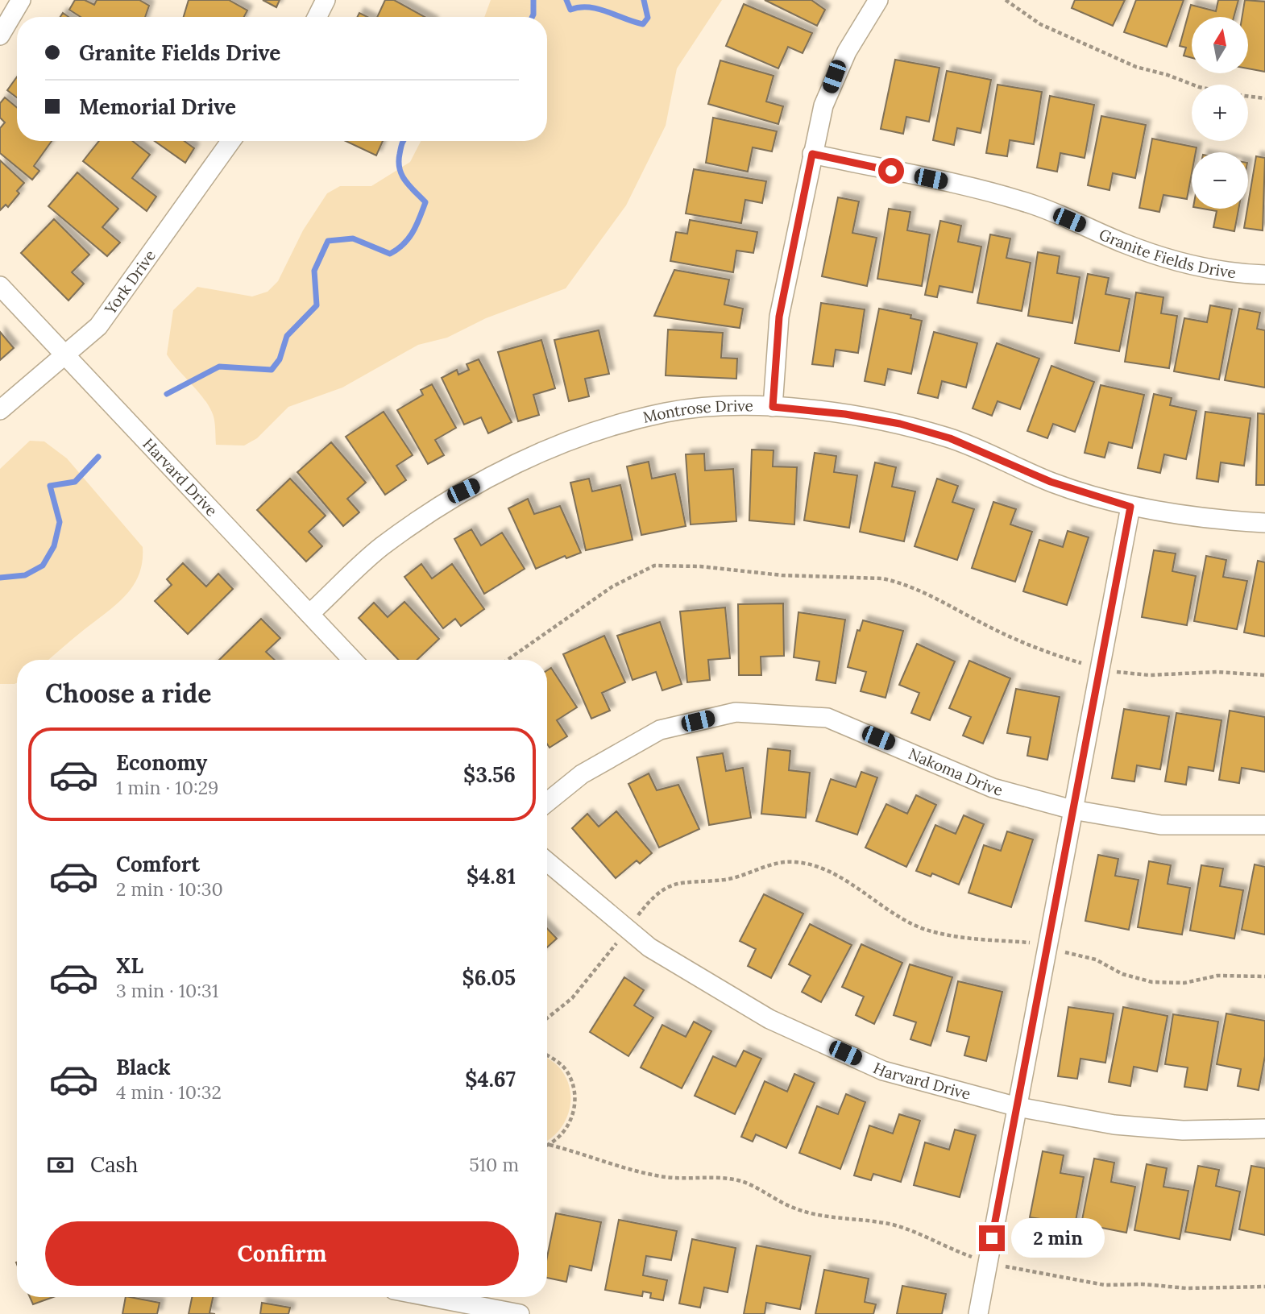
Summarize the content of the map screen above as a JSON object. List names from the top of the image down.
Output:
{
  "streets": {
    "street": [
      "Granite Fields Drive",
      "York Drive",
      "Montrose Drive",
      "Harvard Drive",
      "Nakoma Drive"
    ]
  },
  "crossings": [
    ["York Drive", "Harvard Drive"],
    ["Montrose Drive", "Harvard Drive"]
  ],
  "north": "top",
  "page": {
    "map_buttons": ["+", "−"],
    "banner": ["Granite Fields Drive", "Memorial Drive"],
    "heading": "Choose a ride",
    "list": [
      {
        "name": "Economy",
        "note": "1 min · 10:29",
        "value": "$3.56"
      },
      {
        "name": "Comfort",
        "note": "2 min · 10:30",
        "value": "$4.81"
      },
      {
        "name": "XL",
        "note": "3 min · 10:31",
        "value": "$6.05"
      },
      {
        "name": "Black",
        "note": "4 min · 10:32",
        "value": "$4.67"
      }
    ],
    "pay": ["Cash", "510 m"],
    "buttons": "Confirm",
    "bubble": "2 min"
  }
}
